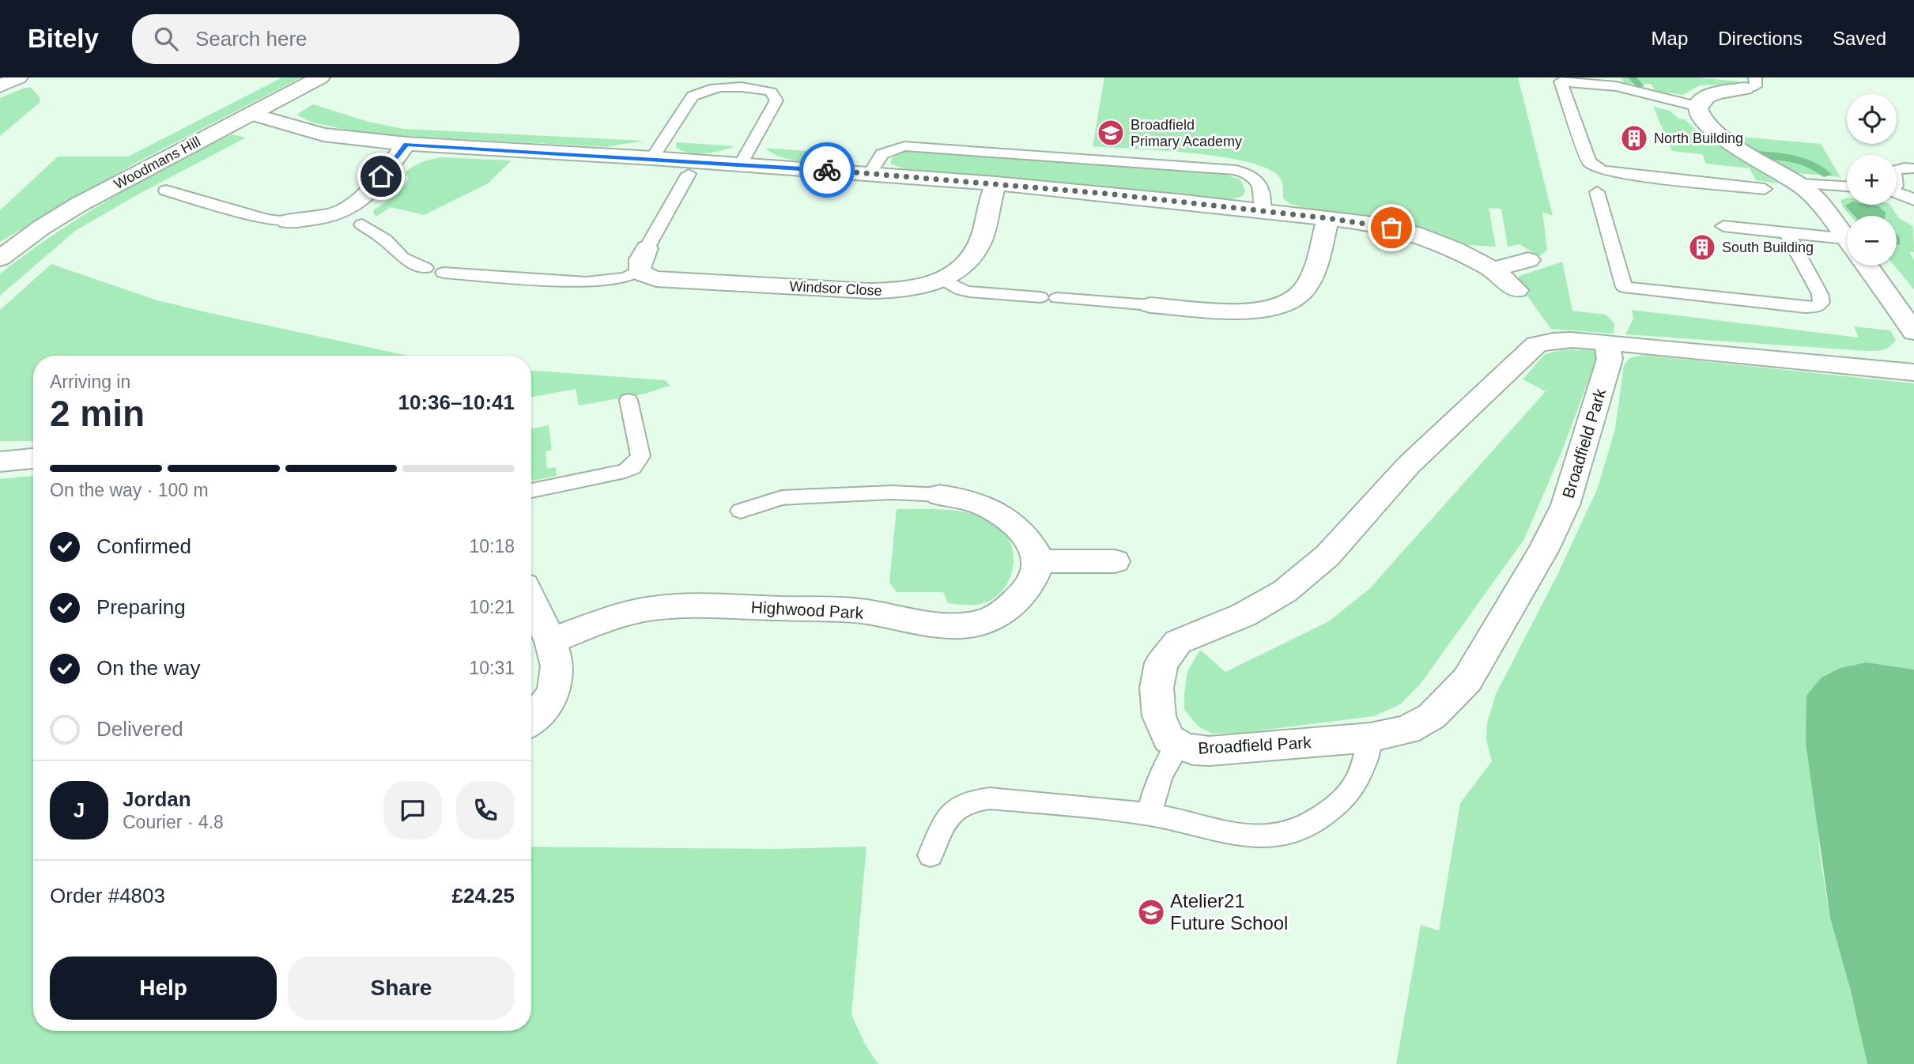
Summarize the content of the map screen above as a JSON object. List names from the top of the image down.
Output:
{
  "streets": {
    "street": [
      "Woodmans Hill",
      "Windsor Close",
      "Broadfield Park",
      "Highwood Park"
    ]
  },
  "places": {
    "school or university": ["Broadfield Primary Academy", "Atelier21 Future School"],
    "building": ["North Building", "South Building"]
  },
  "page": {
    "header": "Bitely",
    "search": "Search here",
    "nav": ["Map", "Directions", "Saved"],
    "map_buttons": ["+", "−"],
    "heading": ["2 min", "Arriving in", "10:36–10:41"],
    "panel": [
      "Jordan",
      "Courier · 4.8",
      "Order #4803",
      "£24.25"
    ],
    "bar": "On the way · 100 m",
    "list": [
      ["Confirmed", "10:18"],
      ["Preparing", "10:21"],
      ["On the way", "10:31"],
      "Delivered"
    ],
    "round": "J",
    "buttons": ["Help", "Share"]
  }
}
